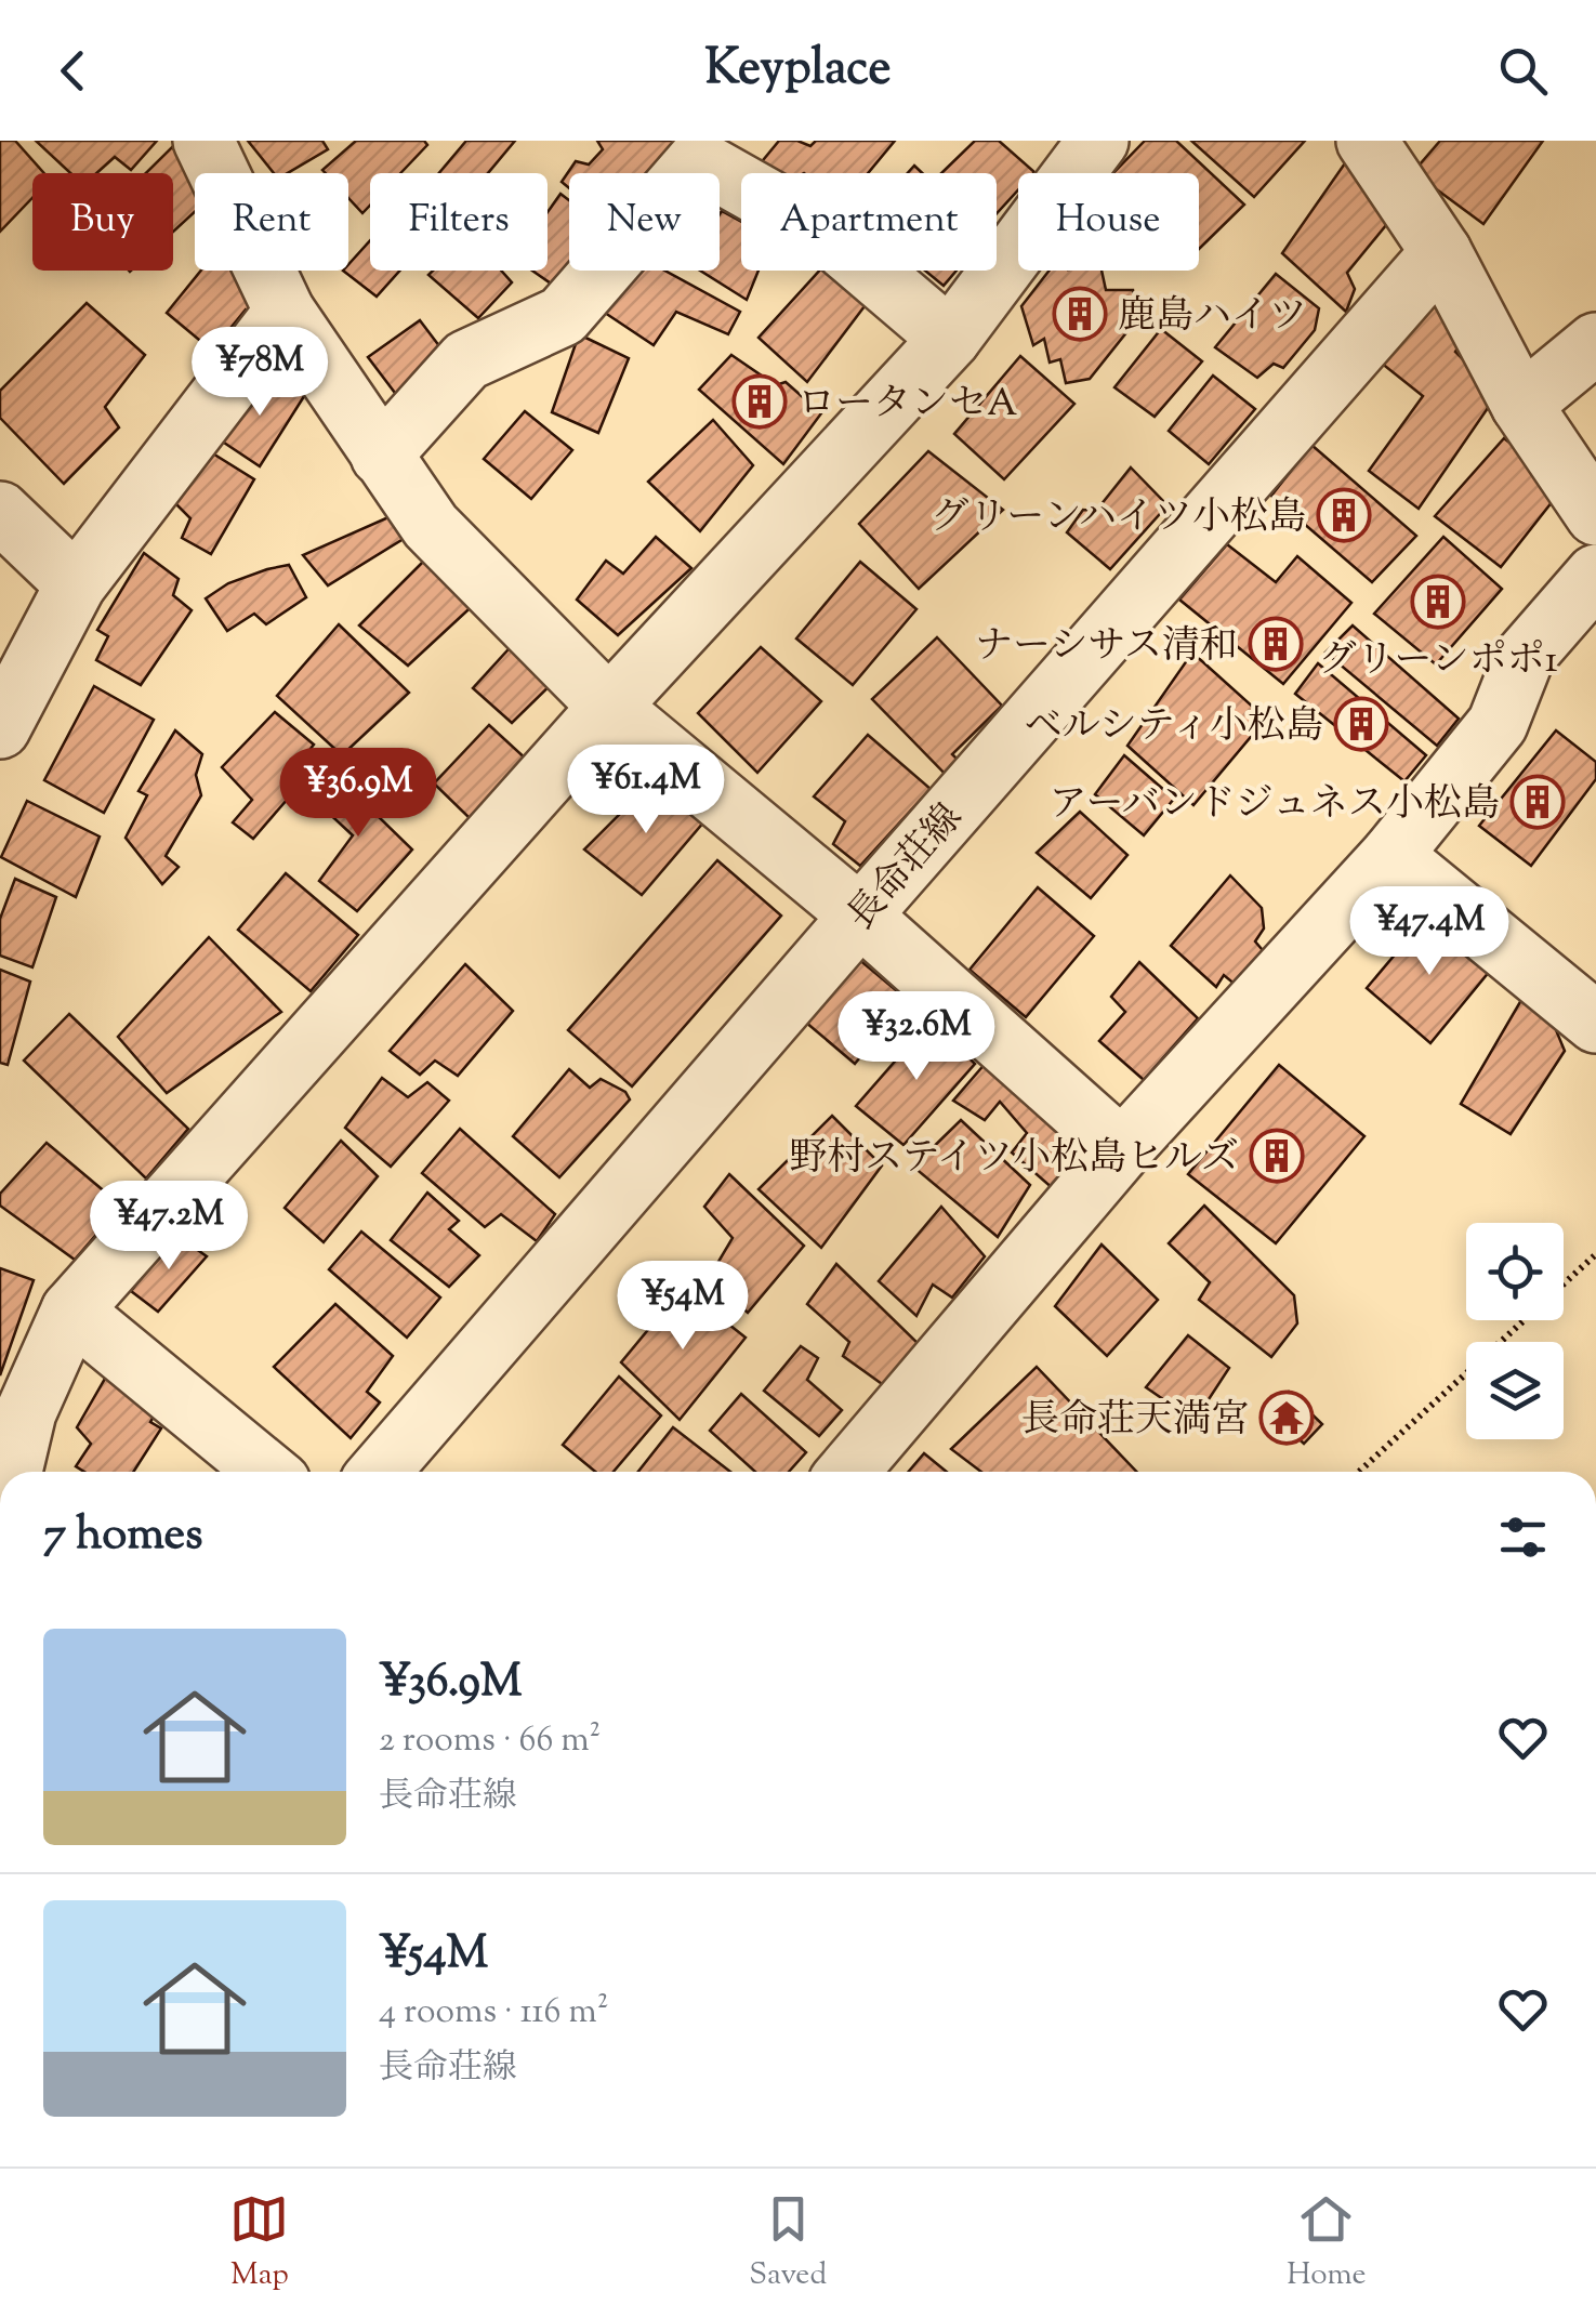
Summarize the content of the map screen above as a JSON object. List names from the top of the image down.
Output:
{
  "streets": {
    "street": ["長命荘線"]
  },
  "places": {
    "building": [
      "鹿島ハイツ",
      "ロータンセA",
      "グリーンハイツ小松島",
      "グリーンポポ1",
      "ナーシサス清和",
      "ベルシティ小松島",
      "アーバンドジュネス小松島",
      "野村ステイツ小松島ヒルズ"
    ],
    "temple": ["長命荘天満宮"]
  },
  "page": {
    "header": "Keyplace",
    "chip": [
      "Buy",
      "Rent",
      "Filters",
      "New",
      "Apartment",
      "House"
    ],
    "price": [
      "¥78M",
      "¥61.4M",
      "¥36.9M",
      "¥47.4M",
      "¥32.6M",
      "¥47.2M",
      "¥54M"
    ],
    "heading": "7 homes",
    "list": [
      {
        "name": "¥36.9M",
        "note": "2 rooms · 66 m² · 長命荘線"
      },
      {
        "name": "¥54M",
        "note": "4 rooms · 116 m² · 長命荘線"
      }
    ],
    "tabs": ["Map", "Saved", "Home"]
  }
}
